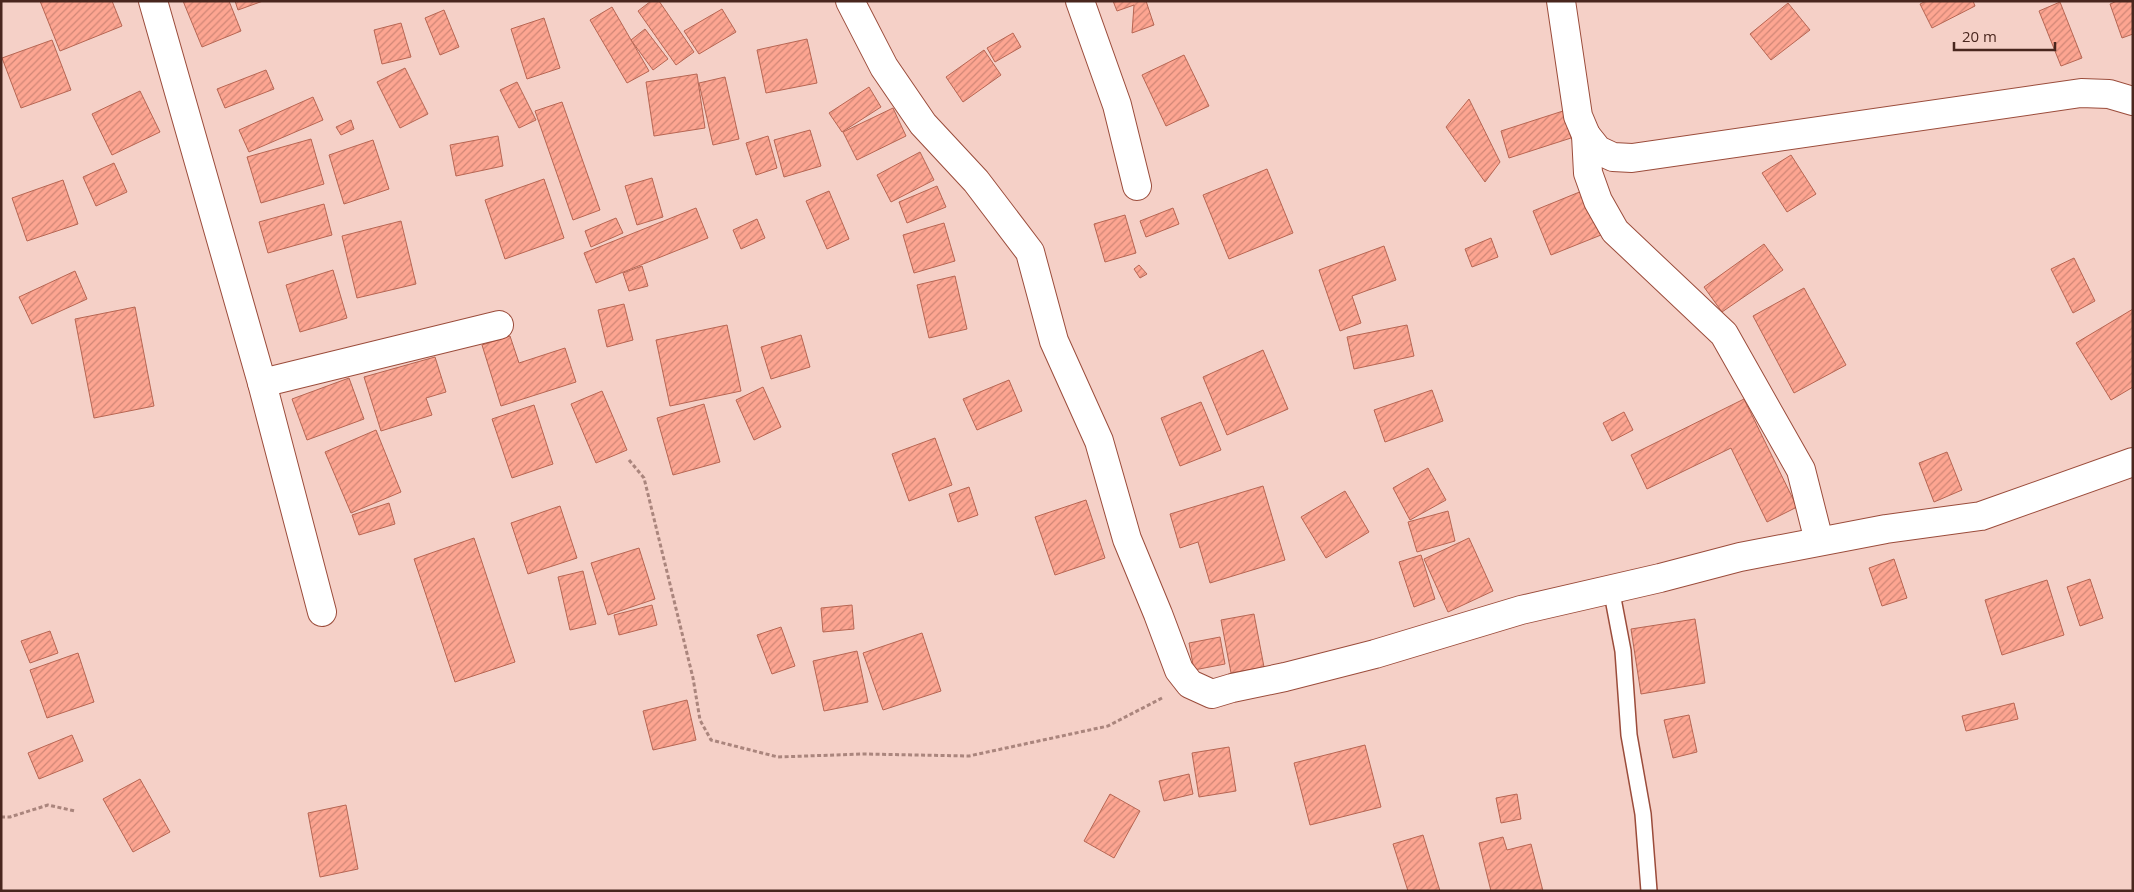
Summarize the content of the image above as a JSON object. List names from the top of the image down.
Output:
{
  "scale_bar": "20 m"
}
